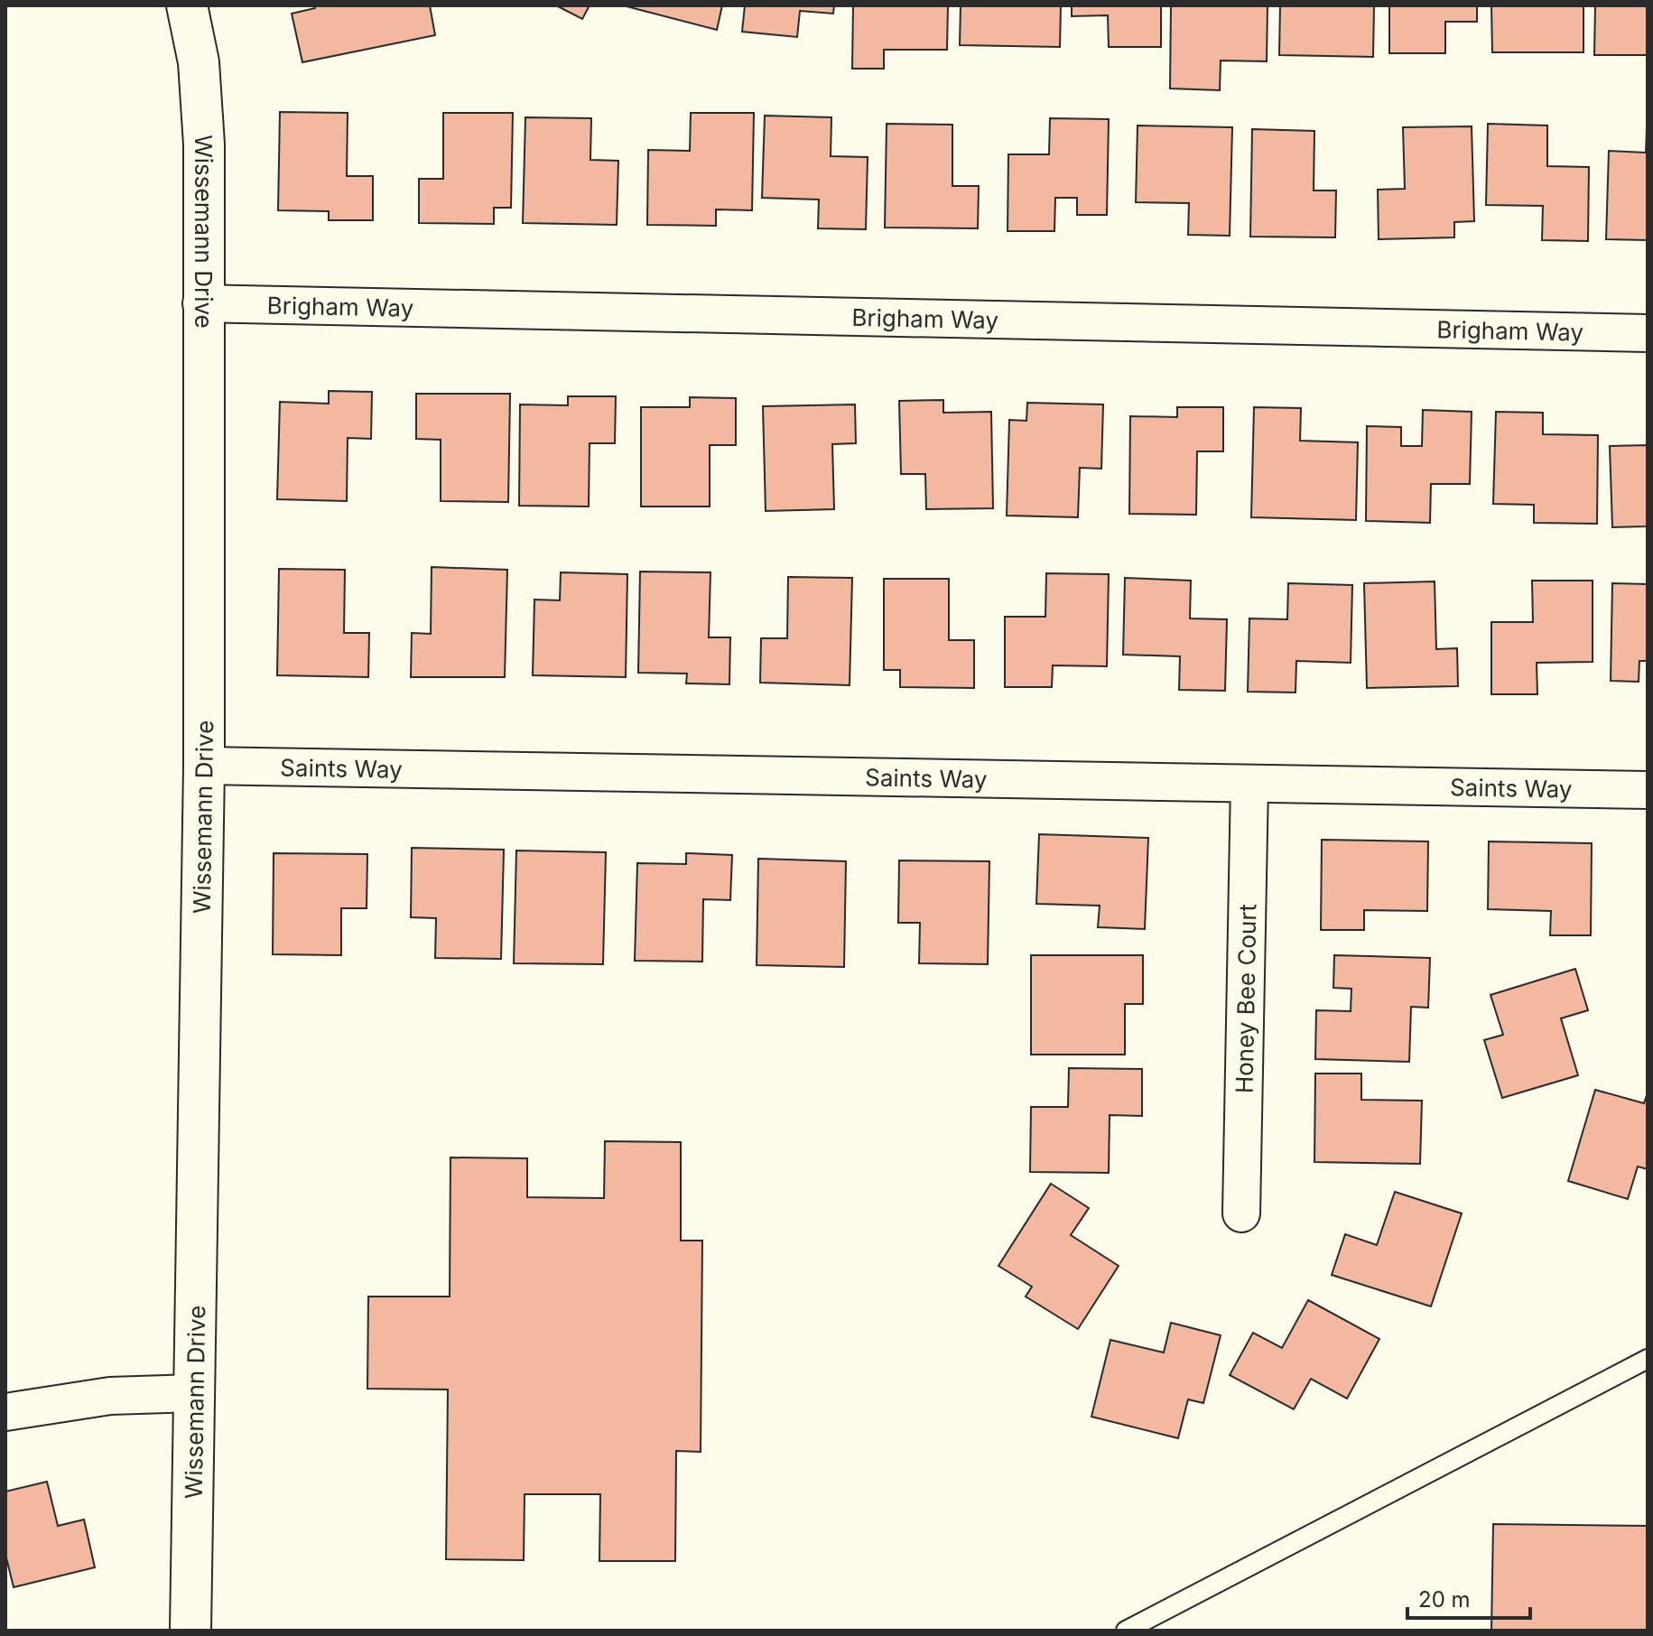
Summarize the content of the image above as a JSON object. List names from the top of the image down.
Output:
{
  "streets": {
    "street": [
      "Wissemann Drive",
      "Brigham Way",
      "Saints Way",
      "Honey Bee Court"
    ]
  },
  "crossings": [
    ["Wissemann Drive", "Brigham Way"],
    ["Wissemann Drive", "Saints Way"],
    ["Saints Way", "Honey Bee Court"]
  ],
  "scale_bar": "20 m"
}
